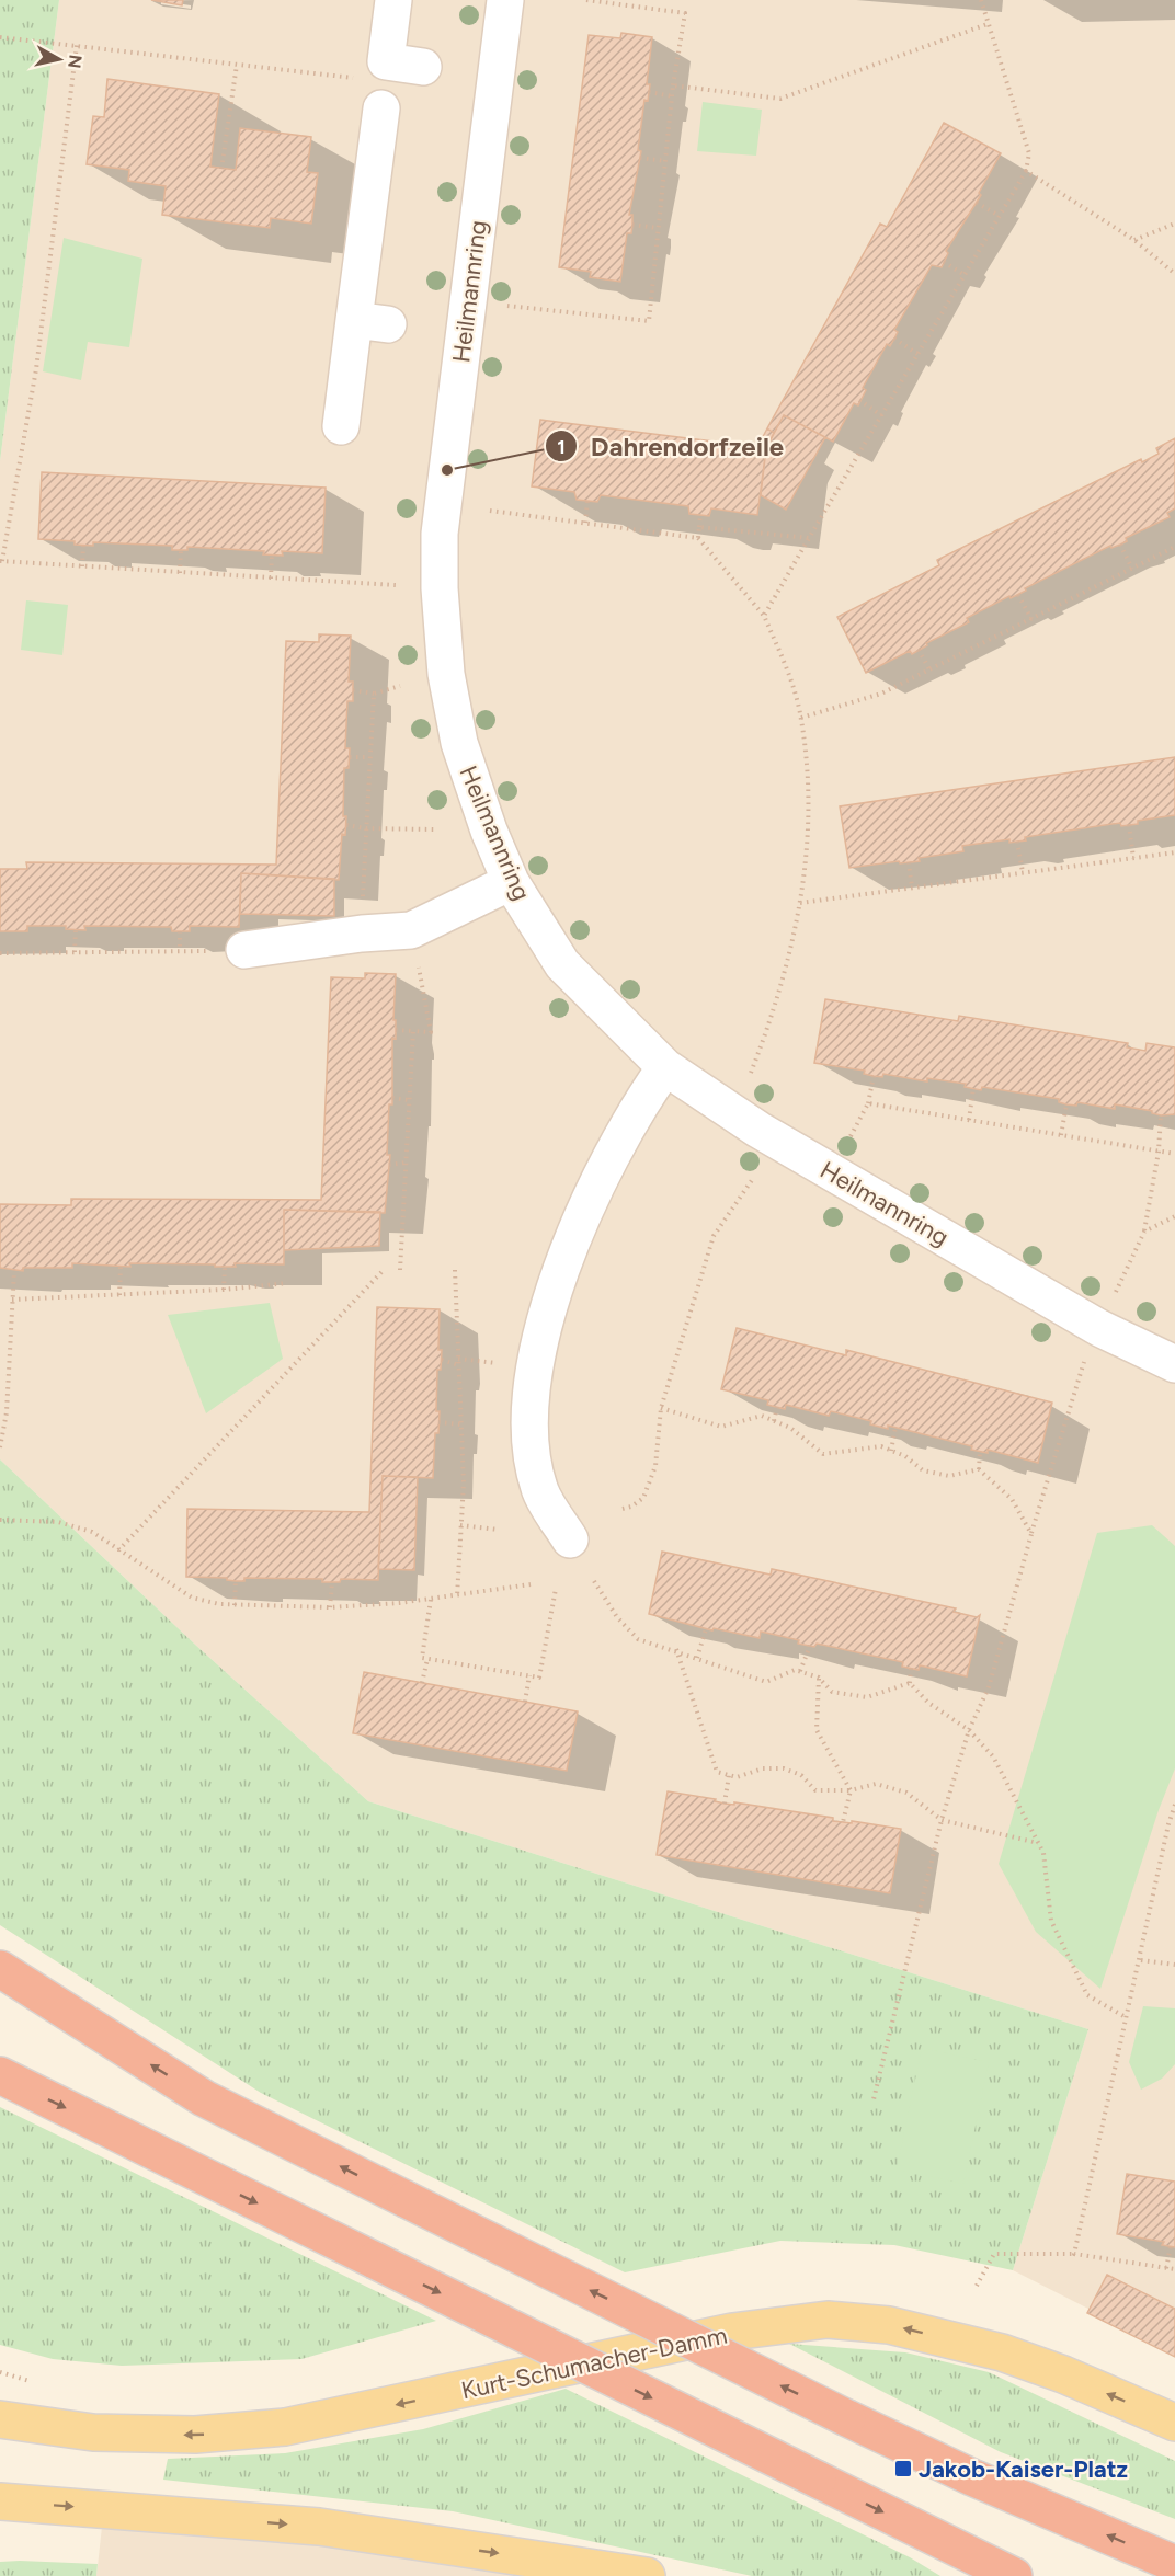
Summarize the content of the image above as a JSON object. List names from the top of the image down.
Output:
{
  "streets": {
    "main road": ["Kurt-Schumacher-Damm"],
    "street": ["Heilmannring"]
  },
  "places": {
    "other": ["Dahrendorfzeile"],
    "transit": ["Jakob-Kaiser-Platz"]
  },
  "north": "right"
}
